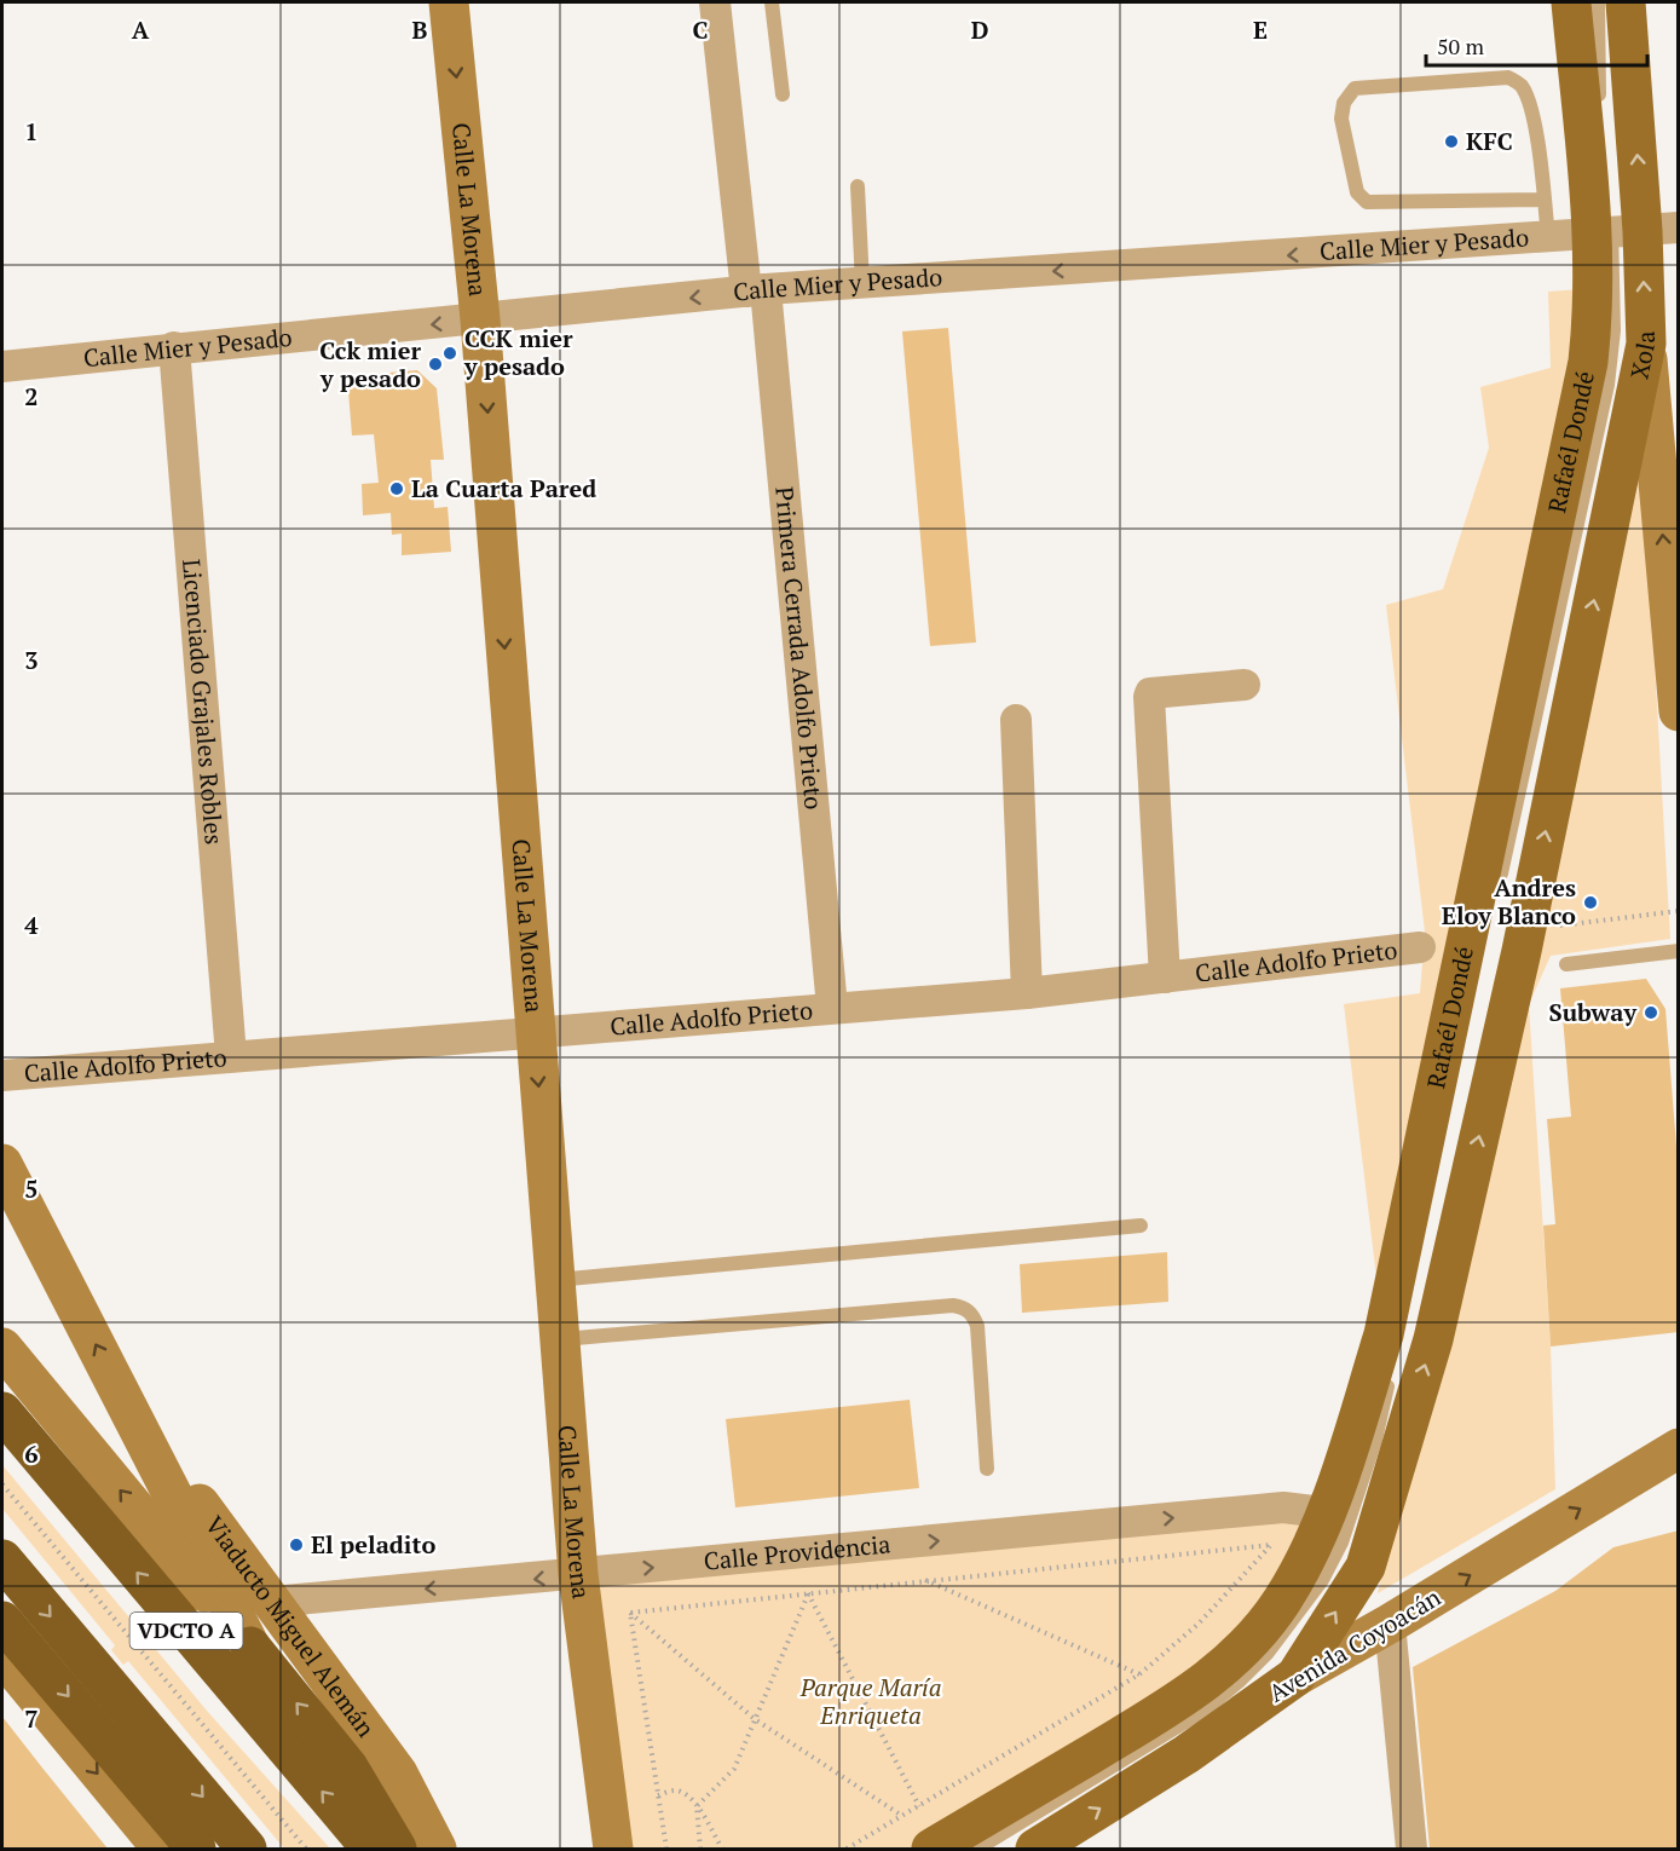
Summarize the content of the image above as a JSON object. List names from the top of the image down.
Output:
{
  "streets": {
    "highway": ["VDCTO A"],
    "main road": ["Xola", "Rafaél Dondé", "Avenida Coyoacán"],
    "street": [
      "Calle La Morena",
      "Calle Mier y Pesado",
      "Primera Cerrada Adolfo Prieto",
      "Licenciado Grajales Robles",
      "Calle Adolfo Prieto",
      "Calle Providencia",
      "Viaducto Miguel Alemán"
    ]
  },
  "crossings": [
    ["Calle La Morena", "Calle Mier y Pesado"],
    ["Calle La Morena", "Calle Adolfo Prieto"],
    ["Calle La Morena", "Calle Providencia"],
    ["Calle Mier y Pesado", "Xola"],
    ["Calle Mier y Pesado", "Rafaél Dondé"],
    ["Calle Mier y Pesado", "Primera Cerrada Adolfo Prieto"],
    ["Calle Mier y Pesado", "Licenciado Grajales Robles"],
    ["Xola", "Rafaél Dondé"],
    ["Rafaél Dondé", "Calle Providencia"],
    ["Primera Cerrada Adolfo Prieto", "Calle Adolfo Prieto"],
    ["Licenciado Grajales Robles", "Calle Adolfo Prieto"],
    ["Calle Providencia", "Viaducto Miguel Alemán"]
  ],
  "one_way": ["Calle La Morena", "Calle Mier y Pesado", "Avenida Coyoacán"],
  "parks": ["Parque María Enriqueta"],
  "places": [
    "KFC",
    "CCK mier y pesado",
    "Cck mier y pesado",
    "La Cuarta Pared",
    "Andres Eloy Blanco",
    "Subway",
    "El peladito"
  ],
  "scale_bar": "50 m",
  "grid": {
    "columns": [
      "A",
      "B",
      "C",
      "D",
      "E"
    ],
    "rows": [
      "1",
      "2",
      "3",
      "4",
      "5",
      "6",
      "7"
    ]
  }
}
